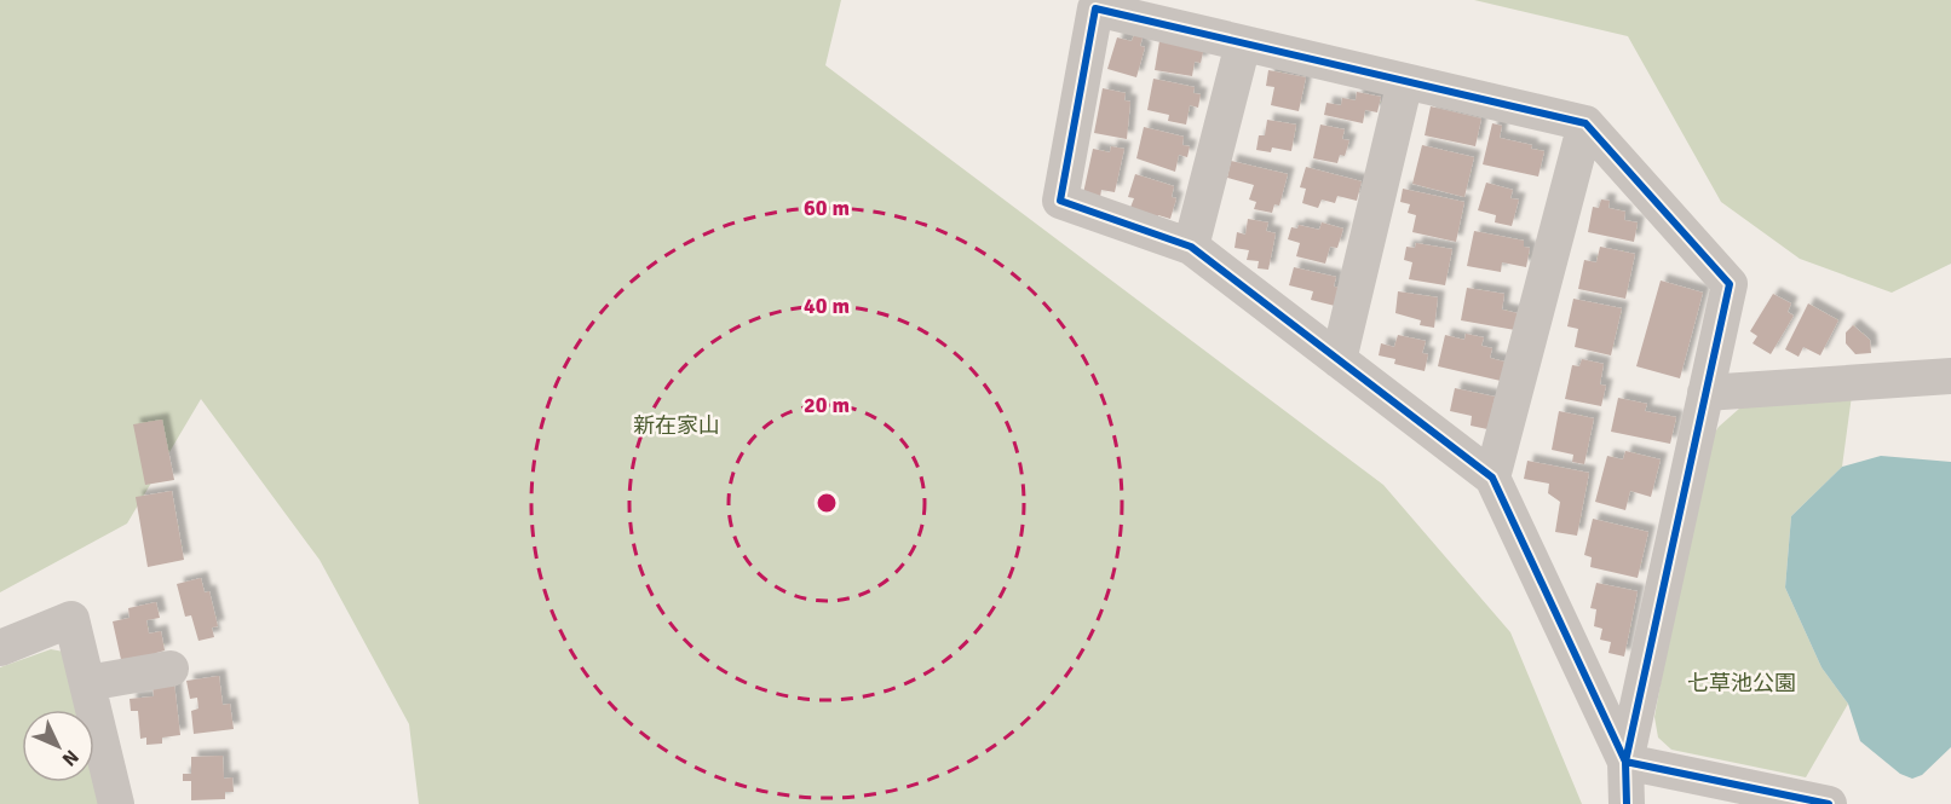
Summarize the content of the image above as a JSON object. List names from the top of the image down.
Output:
{
  "parks": ["新在家山", "七草池公園"],
  "north": "bottom right",
  "rings": ["60 m", "40 m", "20 m"]
}
